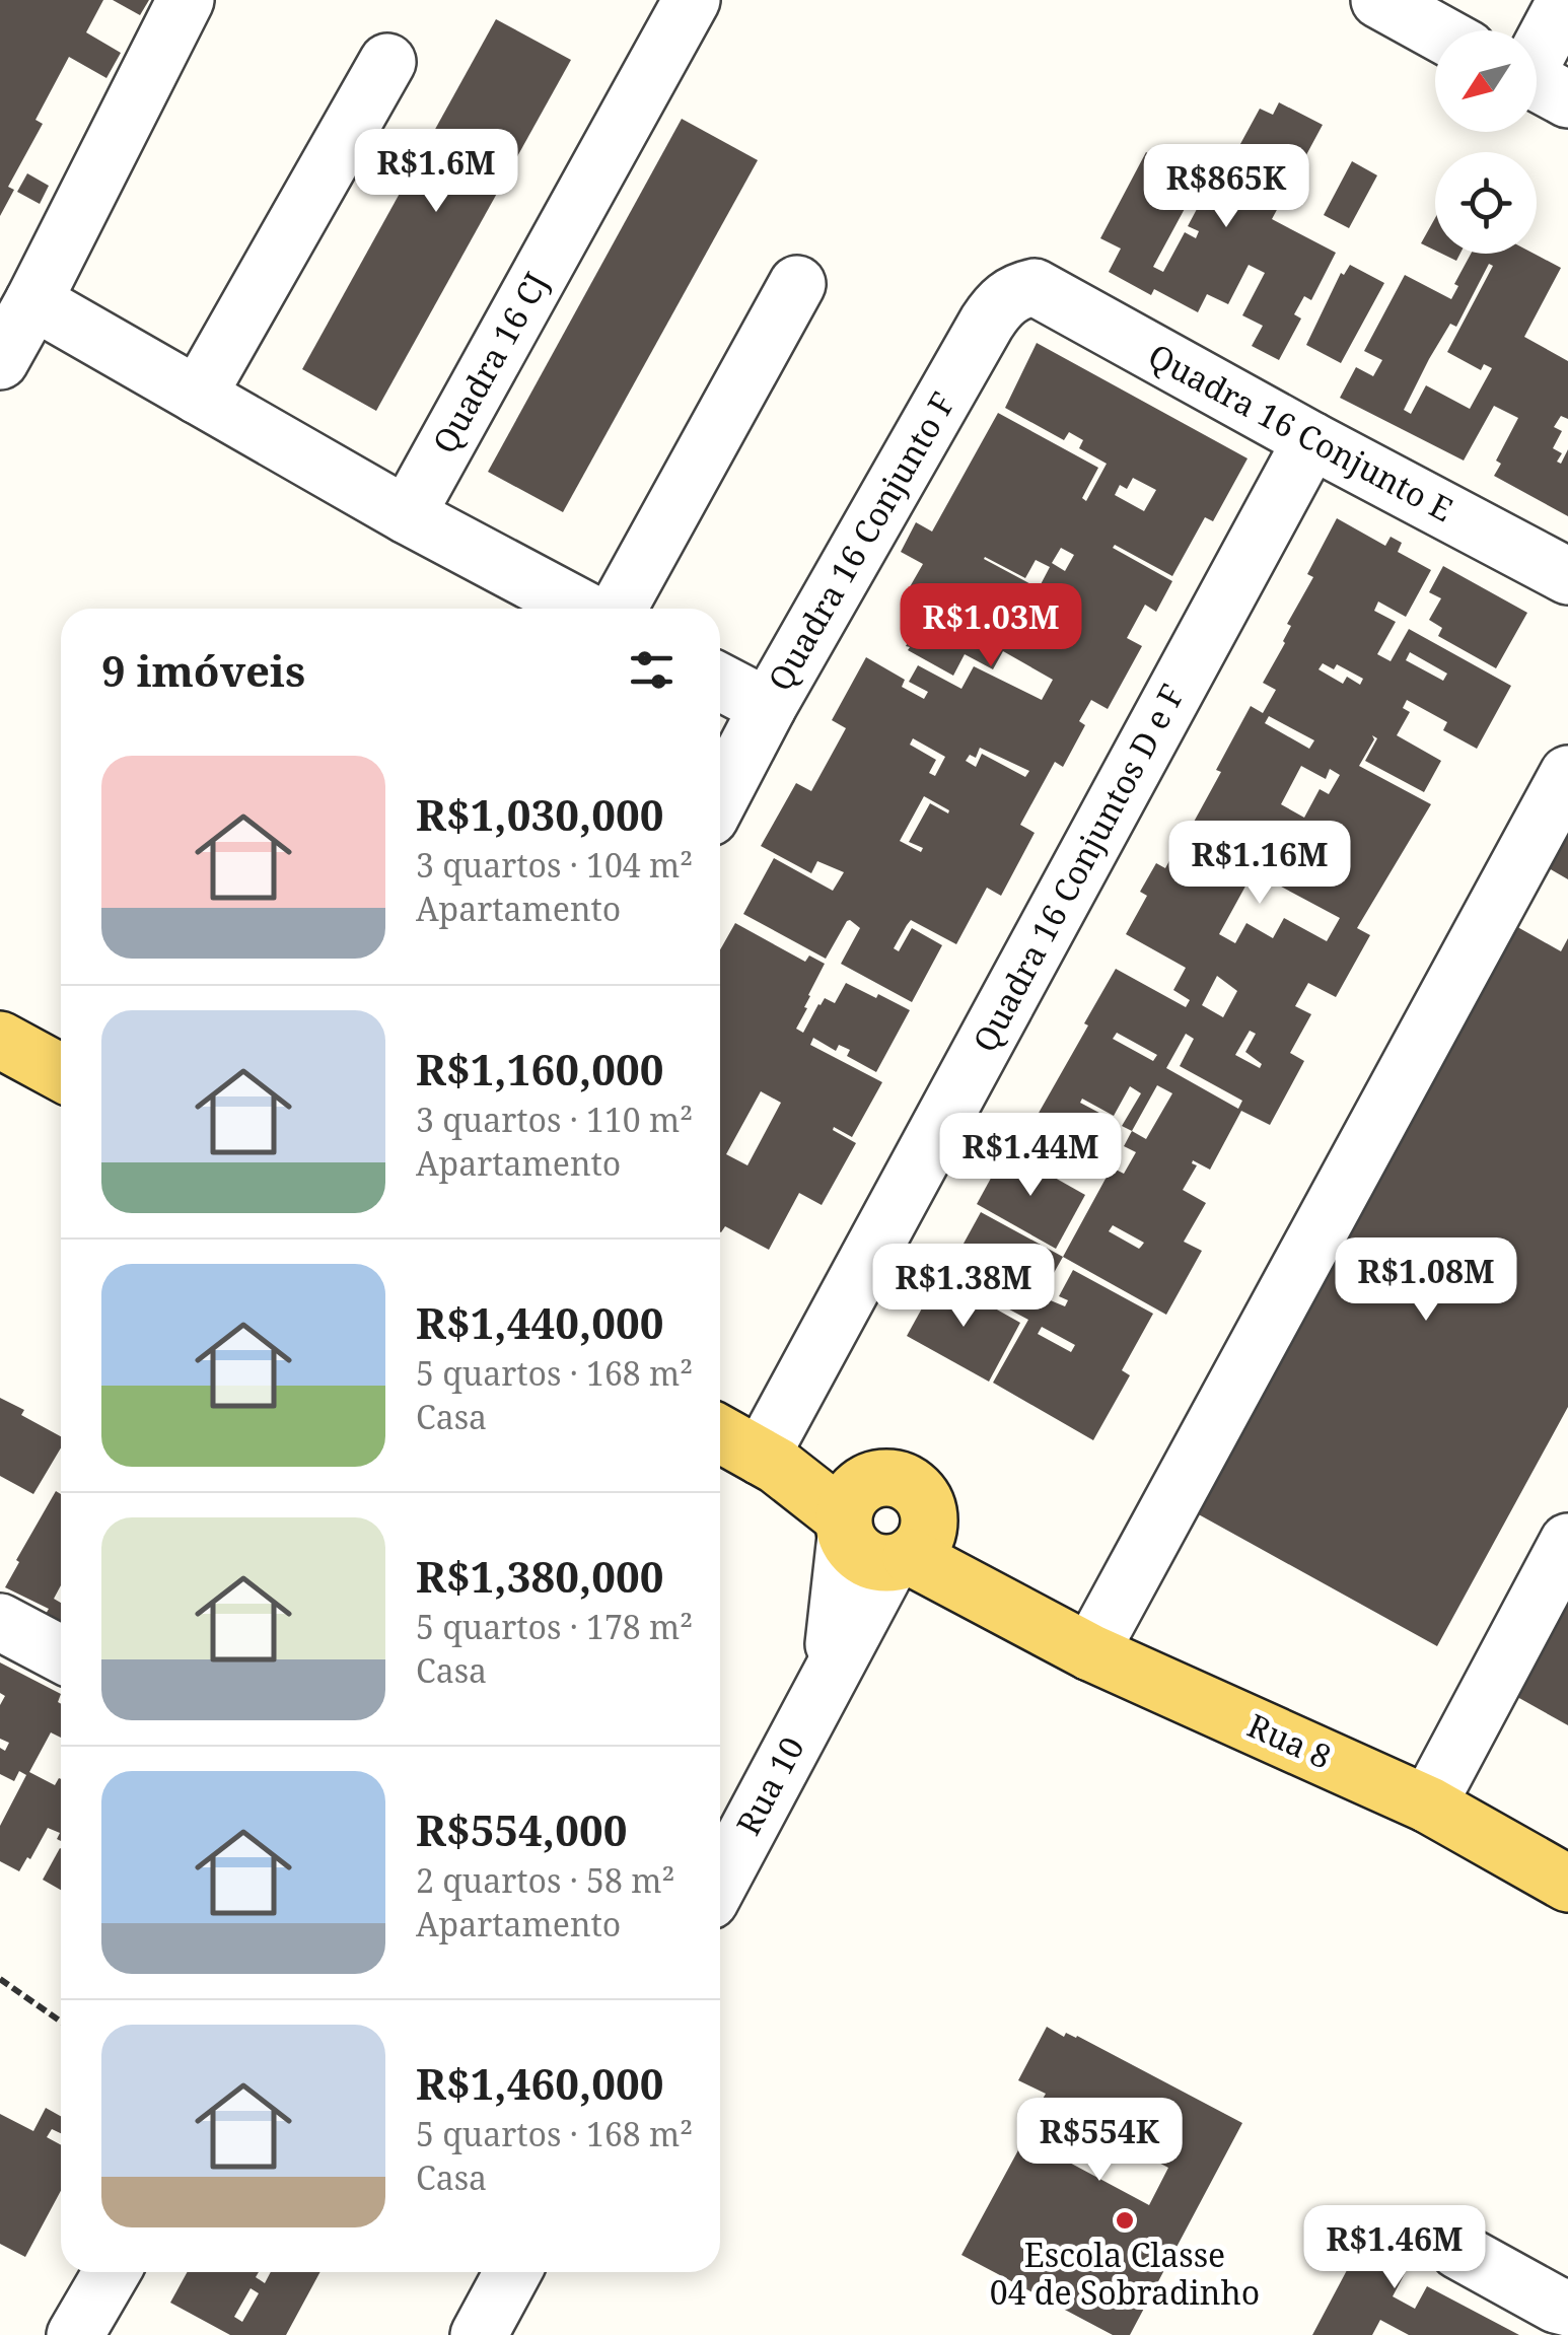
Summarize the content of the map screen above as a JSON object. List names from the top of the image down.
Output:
{
  "streets": {
    "main road": ["Rua 8"],
    "street": [
      "Quadra 16 CJ",
      "Quadra 16 Conjunto E",
      "Quadra 16 Conjunto F",
      "Quadra 16 Conjuntos D e F",
      "Rua 10"
    ]
  },
  "crossings": [
    ["Quadra 16 Conjunto E", "Quadra 16 Conjunto F"],
    ["Quadra 16 Conjunto E", "Quadra 16 Conjuntos D e F"],
    ["Quadra 16 Conjuntos D e F", "Rua 8"],
    ["Rua 8", "Rua 10"]
  ],
  "places": ["Escola Classe 04 de Sobradinho"],
  "north": "bottom left",
  "page": {
    "price": [
      "R$1.6M",
      "R$865K",
      "R$1.03M",
      "R$1.16M",
      "R$1.44M",
      "R$1.08M",
      "R$1.38M",
      "R$554K",
      "R$1.46M"
    ],
    "heading": "9 imóveis",
    "list": [
      {
        "name": "R$1,030,000",
        "note": "3 quartos · 104 m² · Apartamento"
      },
      {
        "name": "R$1,160,000",
        "note": "3 quartos · 110 m² · Apartamento"
      },
      {
        "name": "R$1,440,000",
        "note": "5 quartos · 168 m² · Casa"
      },
      {
        "name": "R$1,380,000",
        "note": "5 quartos · 178 m² · Casa"
      },
      {
        "name": "R$554,000",
        "note": "2 quartos · 58 m² · Apartamento"
      },
      {
        "name": "R$1,460,000",
        "note": "5 quartos · 168 m² · Casa"
      }
    ]
  }
}
